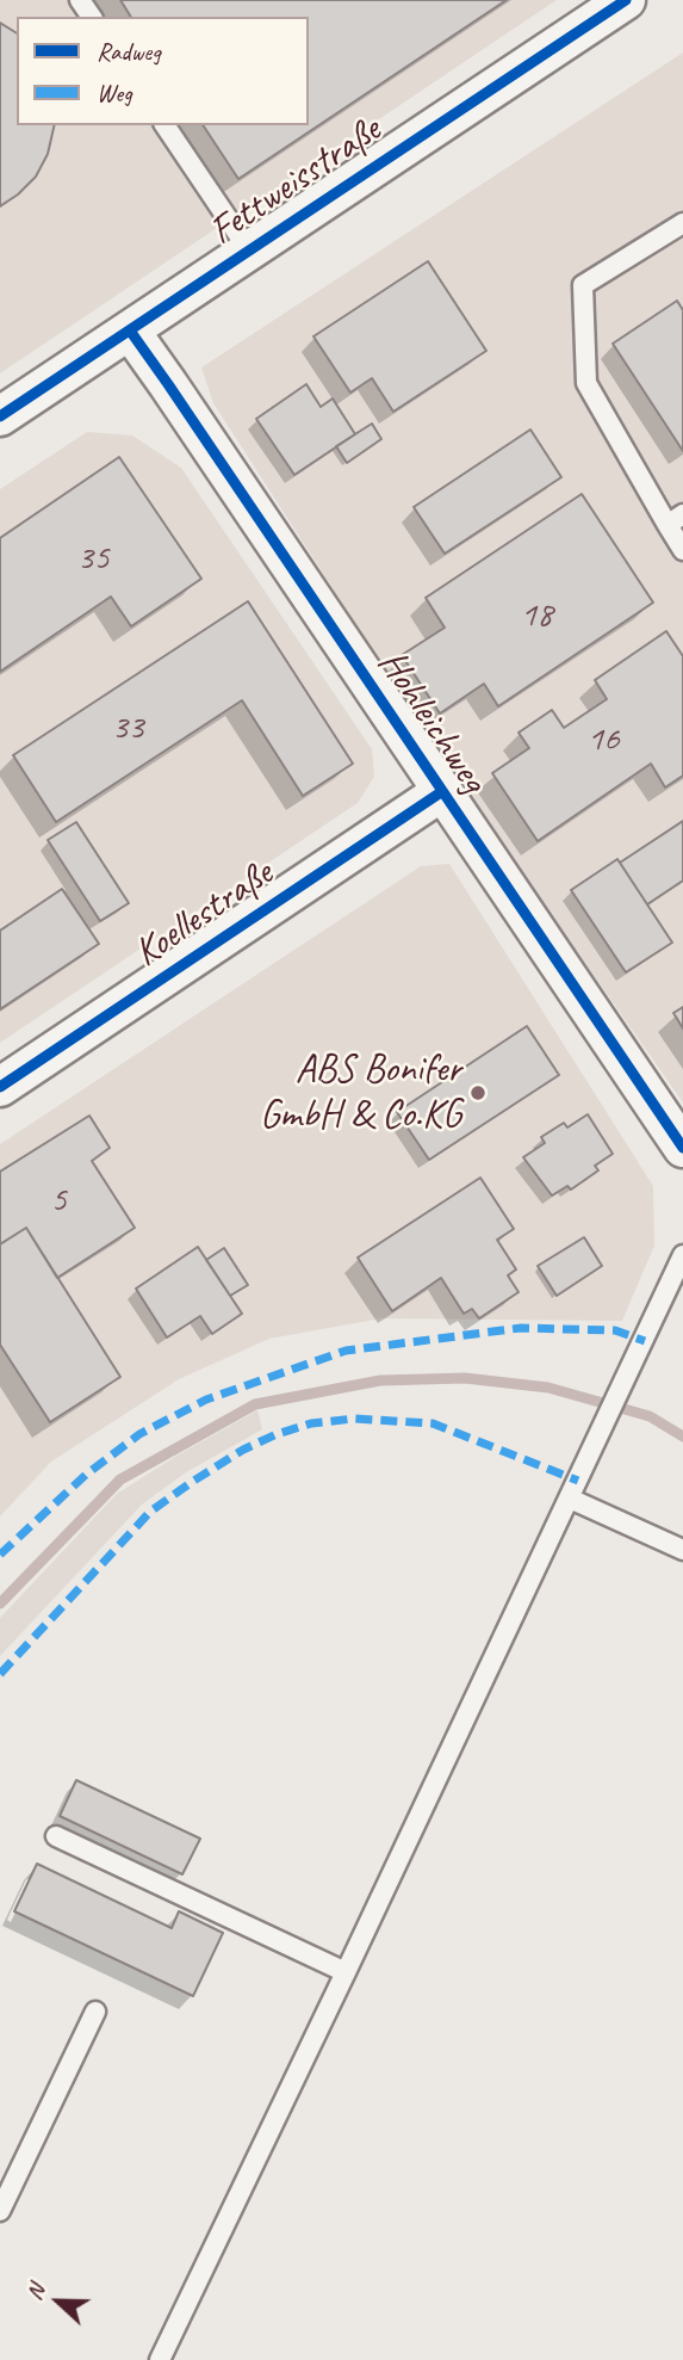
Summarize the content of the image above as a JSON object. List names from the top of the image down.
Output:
{
  "streets": {
    "street": ["Fettweisstraße", "Hohleichweg", "Koellestraße"]
  },
  "crossings": [
    ["Fettweisstraße", "Hohleichweg"],
    ["Hohleichweg", "Koellestraße"]
  ],
  "places": ["ABS Bonifer GmbH & Co.KG"],
  "house_numbers": [
    "35",
    "18",
    "33",
    "16",
    "5"
  ],
  "legend": ["Radweg", "Weg"],
  "north": "left"
}
